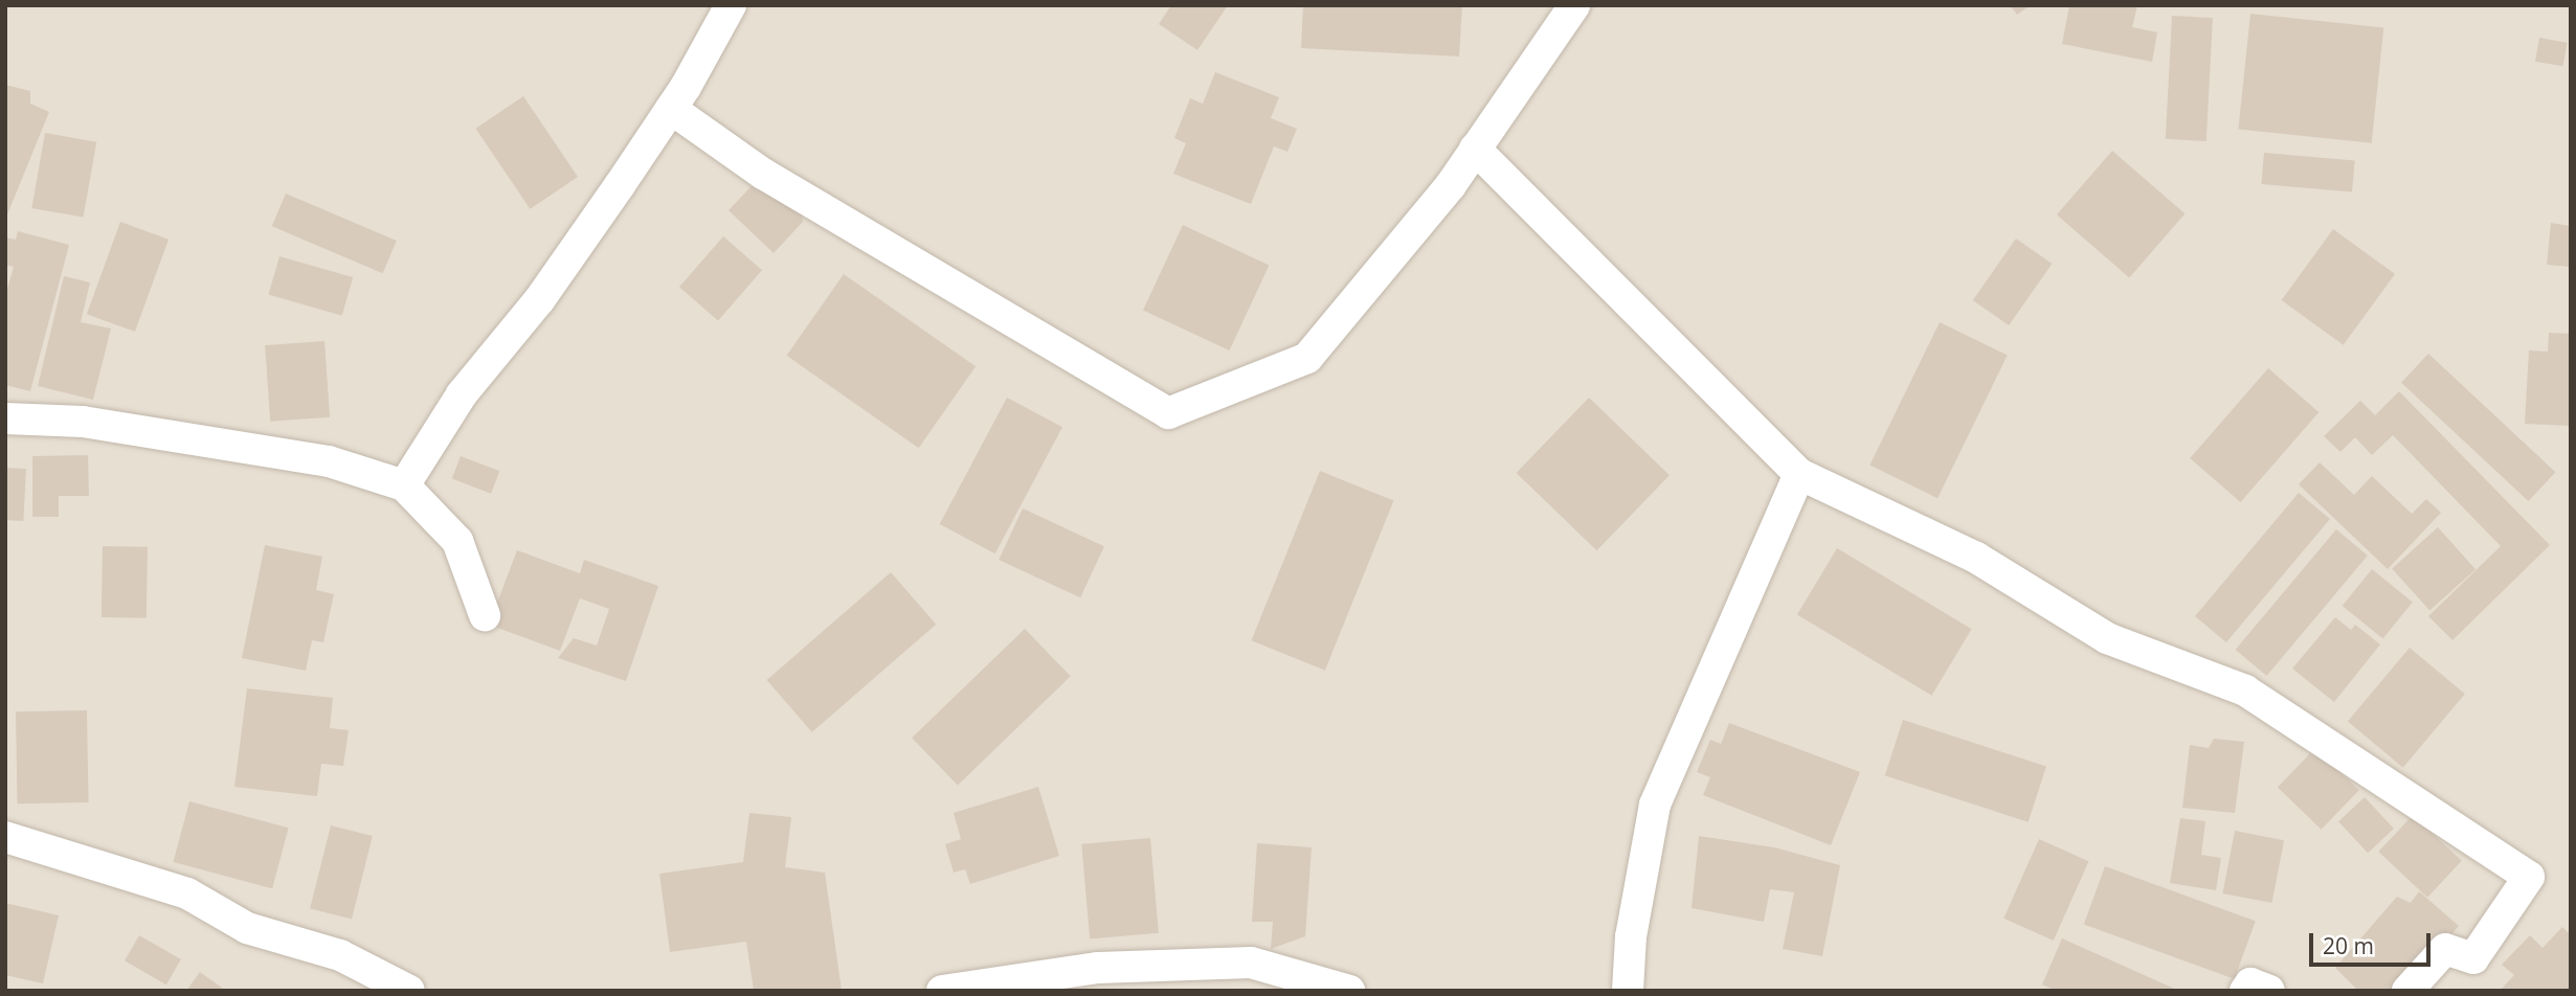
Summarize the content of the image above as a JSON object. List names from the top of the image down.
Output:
{
  "scale_bar": "20 m"
}
